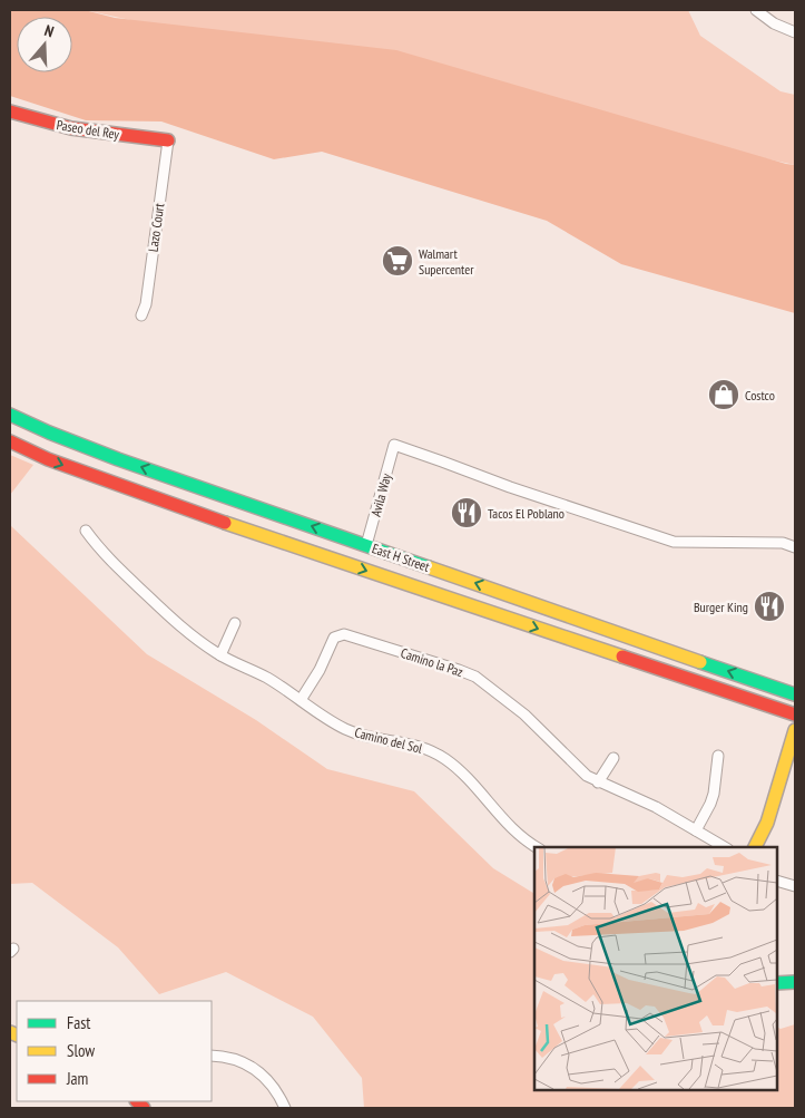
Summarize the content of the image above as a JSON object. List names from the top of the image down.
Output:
{
  "streets": {
    "main road": ["Paseo del Rey", "East H Street"],
    "street": [
      "Lazo Court",
      "Avila Way",
      "Camino la Paz",
      "Camino del Sol"
    ]
  },
  "crossings": [
    ["Paseo del Rey", "Lazo Court"],
    ["Avila Way", "East H Street"],
    ["Camino la Paz", "Camino del Sol"]
  ],
  "places": {
    "supermarket": ["Walmart Supercenter"],
    "shop": ["Costco"],
    "restaurant": ["Tacos El Poblano", "Burger King"]
  },
  "legend": ["Fast", "Slow", "Jam"],
  "north": "top"
}
